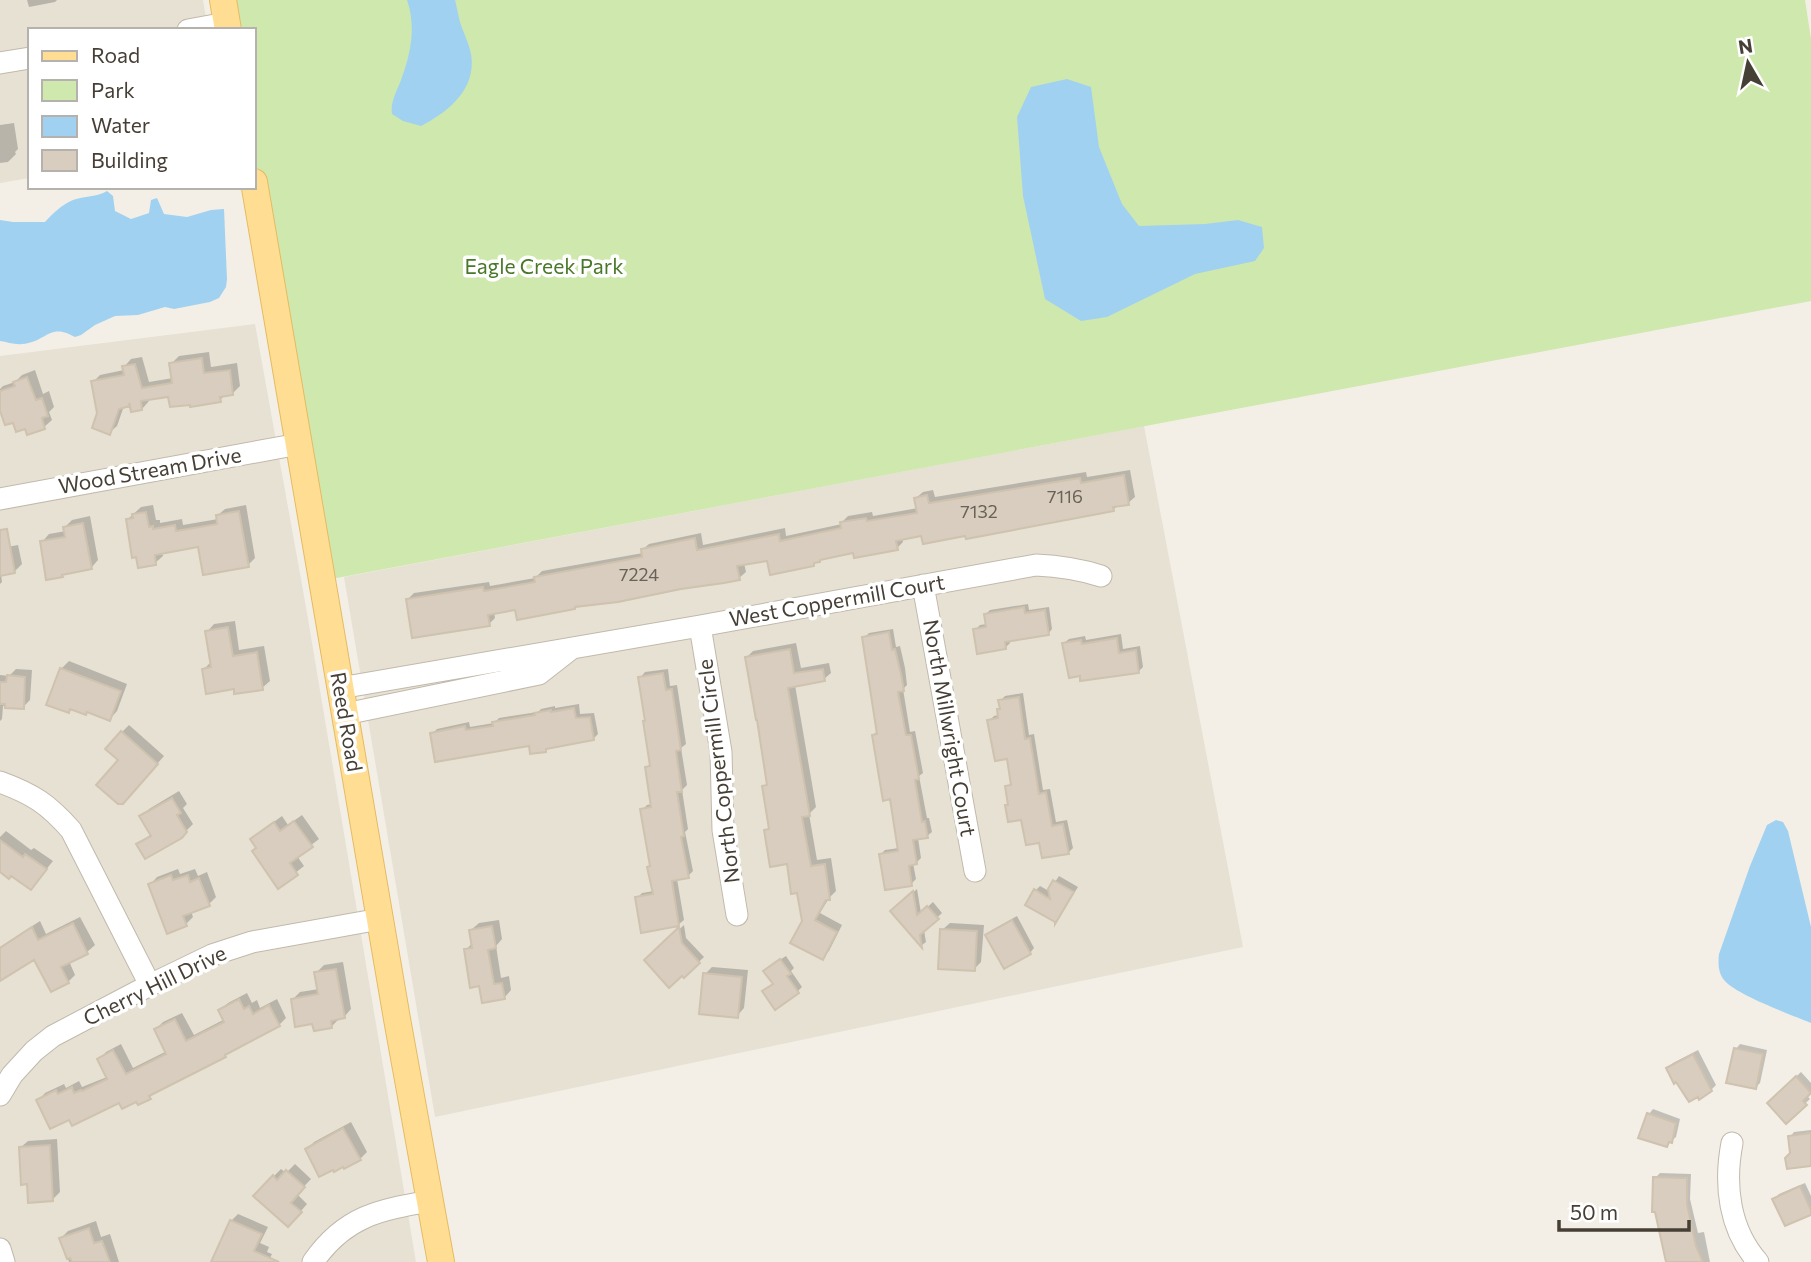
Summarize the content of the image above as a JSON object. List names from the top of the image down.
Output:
{
  "streets": {
    "main road": ["Reed Road"],
    "street": [
      "Wood Stream Drive",
      "West Coppermill Court",
      "North Millwright Court",
      "North Coppermill Circle",
      "Cherry Hill Drive"
    ]
  },
  "crossings": [
    ["Wood Stream Drive", "Reed Road"],
    ["West Coppermill Court", "Reed Road"],
    ["West Coppermill Court", "North Millwright Court"],
    ["West Coppermill Court", "North Coppermill Circle"],
    ["Reed Road", "Cherry Hill Drive"]
  ],
  "parks": ["Eagle Creek Park"],
  "house_numbers": ["7116", "7132", "7224"],
  "legend": [
    "Road",
    "Park",
    "Water",
    "Building"
  ],
  "scale_bar": "50 m",
  "north": "top"
}
